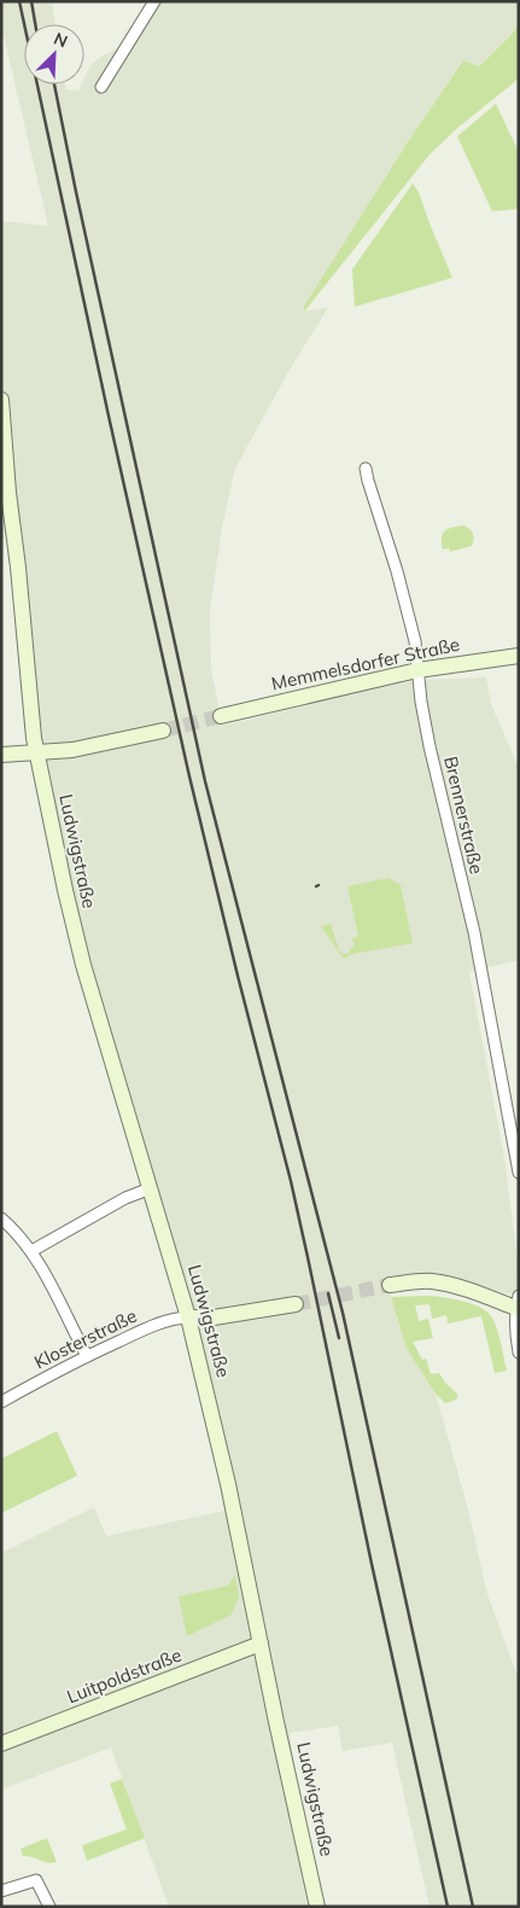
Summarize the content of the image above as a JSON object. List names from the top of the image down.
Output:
{
  "streets": {
    "street": [
      "Memmelsdorfer Straße",
      "Brennerstraße",
      "Ludwigstraße",
      "Klosterstraße",
      "Luitpoldstraße"
    ]
  },
  "crossings": [
    ["Memmelsdorfer Straße", "Brennerstraße"],
    ["Ludwigstraße", "Klosterstraße"],
    ["Ludwigstraße", "Luitpoldstraße"]
  ],
  "north": "top right"
}
